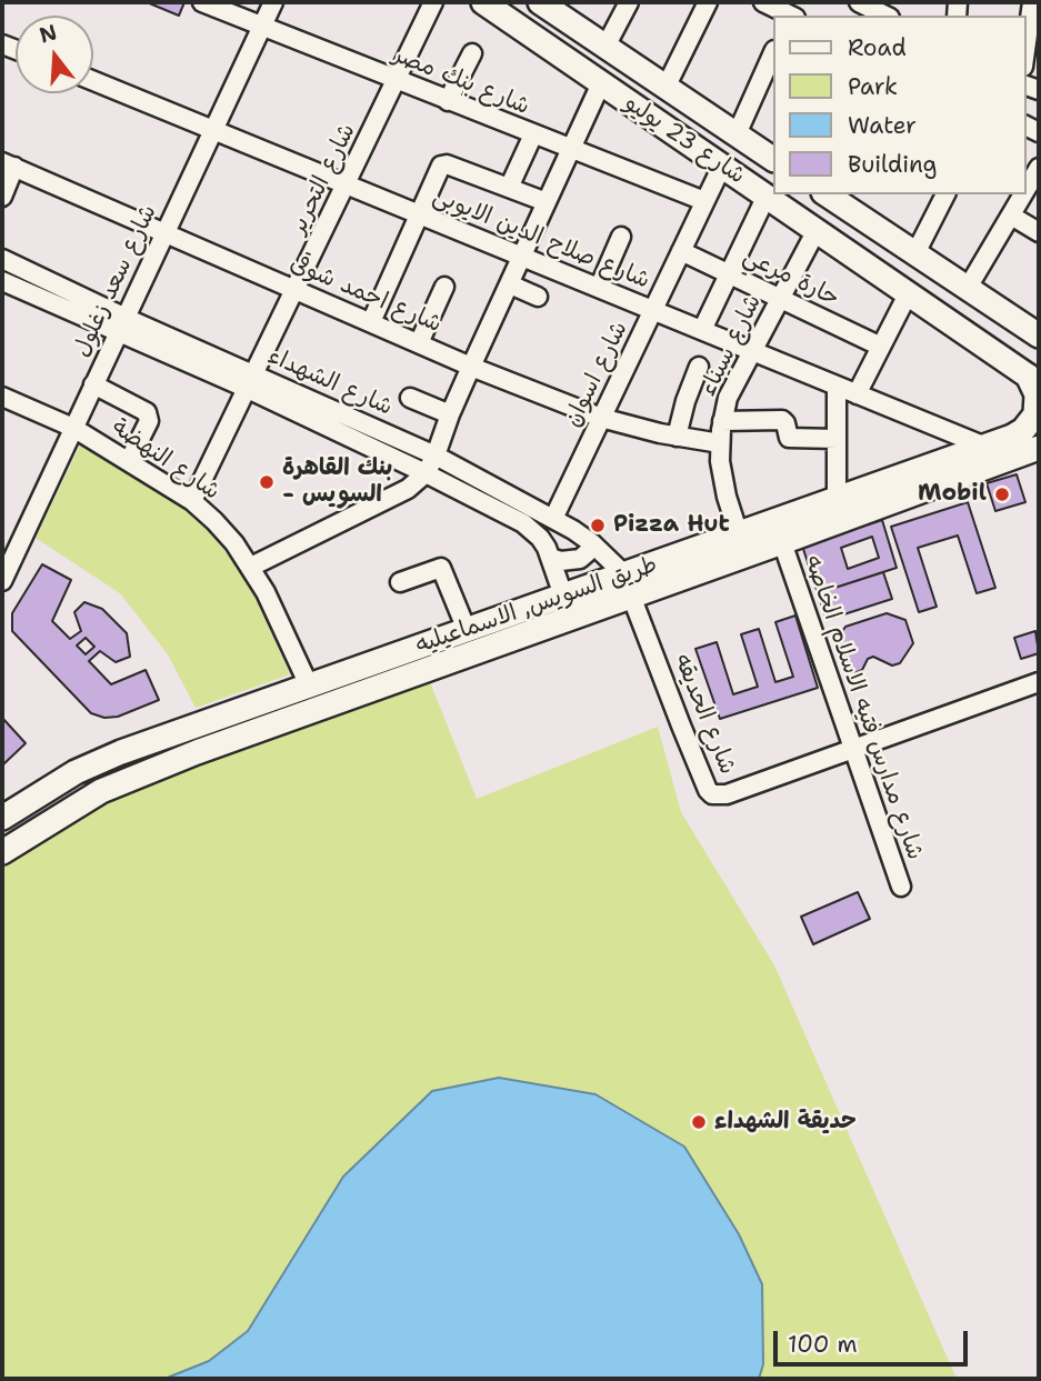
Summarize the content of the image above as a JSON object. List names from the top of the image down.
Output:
{
  "streets": {
    "main road": ["شارع 23 يوليو", "طريق السويس, الاسماعيليه"],
    "street": [
      "شارع بنك مصر",
      "شارع التحرير",
      "شارع صلاح الدين الايوبى",
      "حارة مرعي",
      "شارع سعد زغلول",
      "شارع احمد شوقى",
      "شارع سيناء",
      "شارع اسوان",
      "شارع الشهداء",
      "شارع النهضة",
      "شارع مدارس فتيه الاسلام الخاصه",
      "شارع الحديقه"
    ]
  },
  "crossings": [
    ["شارع بنك مصر", "شارع التحرير"],
    ["شارع بنك مصر", "شارع سعد زغلول"],
    ["شارع بنك مصر", "شارع اسوان"],
    ["شارع 23 يوليو", "شارع سيناء"],
    ["شارع 23 يوليو", "شارع اسوان"],
    ["شارع التحرير", "شارع صلاح الدين الايوبى"],
    ["شارع التحرير", "شارع احمد شوقى"],
    ["شارع التحرير", "شارع الشهداء"],
    ["شارع التحرير", "شارع النهضة"],
    ["شارع صلاح الدين الايوبى", "شارع سعد زغلول"],
    ["شارع صلاح الدين الايوبى", "شارع سيناء"],
    ["شارع صلاح الدين الايوبى", "شارع اسوان"],
    ["شارع صلاح الدين الايوبى", "طريق السويس, الاسماعيليه"],
    ["حارة مرعي", "شارع سيناء"],
    ["حارة مرعي", "شارع اسوان"],
    ["شارع سعد زغلول", "شارع احمد شوقى"],
    ["شارع سعد زغلول", "شارع الشهداء"],
    ["شارع سعد زغلول", "شارع النهضة"],
    ["شارع احمد شوقى", "شارع سيناء"],
    ["شارع احمد شوقى", "شارع اسوان"],
    ["شارع سيناء", "طريق السويس, الاسماعيليه"],
    ["شارع اسوان", "شارع الشهداء"],
    ["شارع الشهداء", "طريق السويس, الاسماعيليه"],
    ["شارع الشهداء", "شارع الحديقه"],
    ["شارع النهضة", "طريق السويس, الاسماعيليه"],
    ["طريق السويس, الاسماعيليه", "شارع مدارس فتيه الاسلام الخاصه"],
    ["طريق السويس, الاسماعيليه", "شارع الحديقه"],
    ["شارع مدارس فتيه الاسلام الخاصه", "شارع الحديقه"]
  ],
  "places": [
    "بنك القاهرة - السويس",
    "Mobil",
    "Pizza Hut",
    "حديقة الشهداء"
  ],
  "legend": [
    "Road",
    "Park",
    "Water",
    "Building"
  ],
  "scale_bar": "100 m",
  "north": "top"
}
